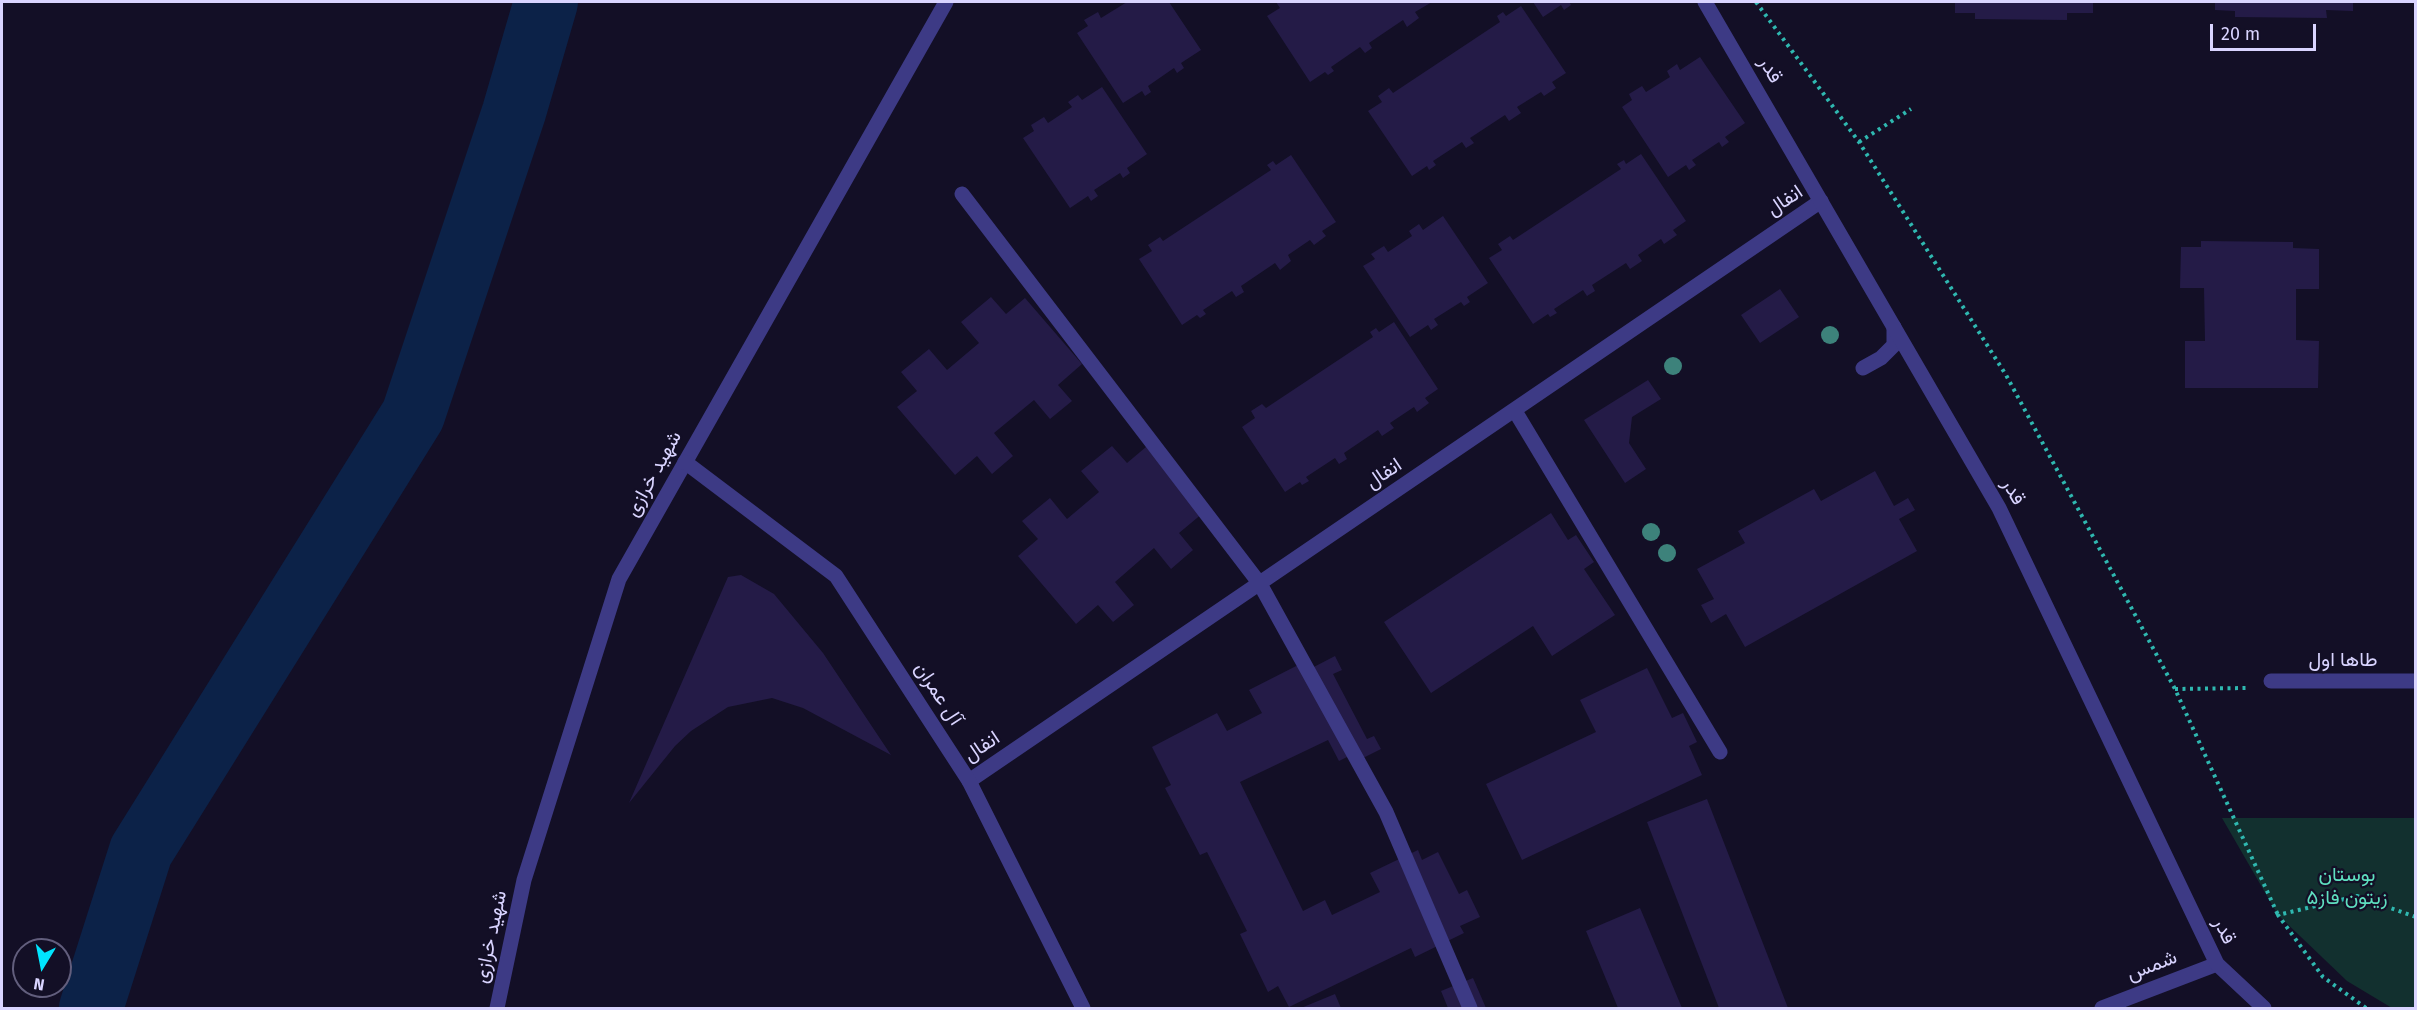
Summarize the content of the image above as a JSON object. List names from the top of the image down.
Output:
{
  "streets": {
    "street": [
      "قدر",
      "انفال",
      "شهید خرازی",
      "طاها اول",
      "آل عمران",
      "شمس"
    ]
  },
  "crossings": [
    ["قدر", "انفال"],
    ["قدر", "شمس"],
    ["انفال", "آل عمران"],
    ["شهید خرازی", "آل عمران"]
  ],
  "parks": ["بوستان زیتون فاز۵"],
  "scale_bar": "20 m",
  "north": "bottom"
}
